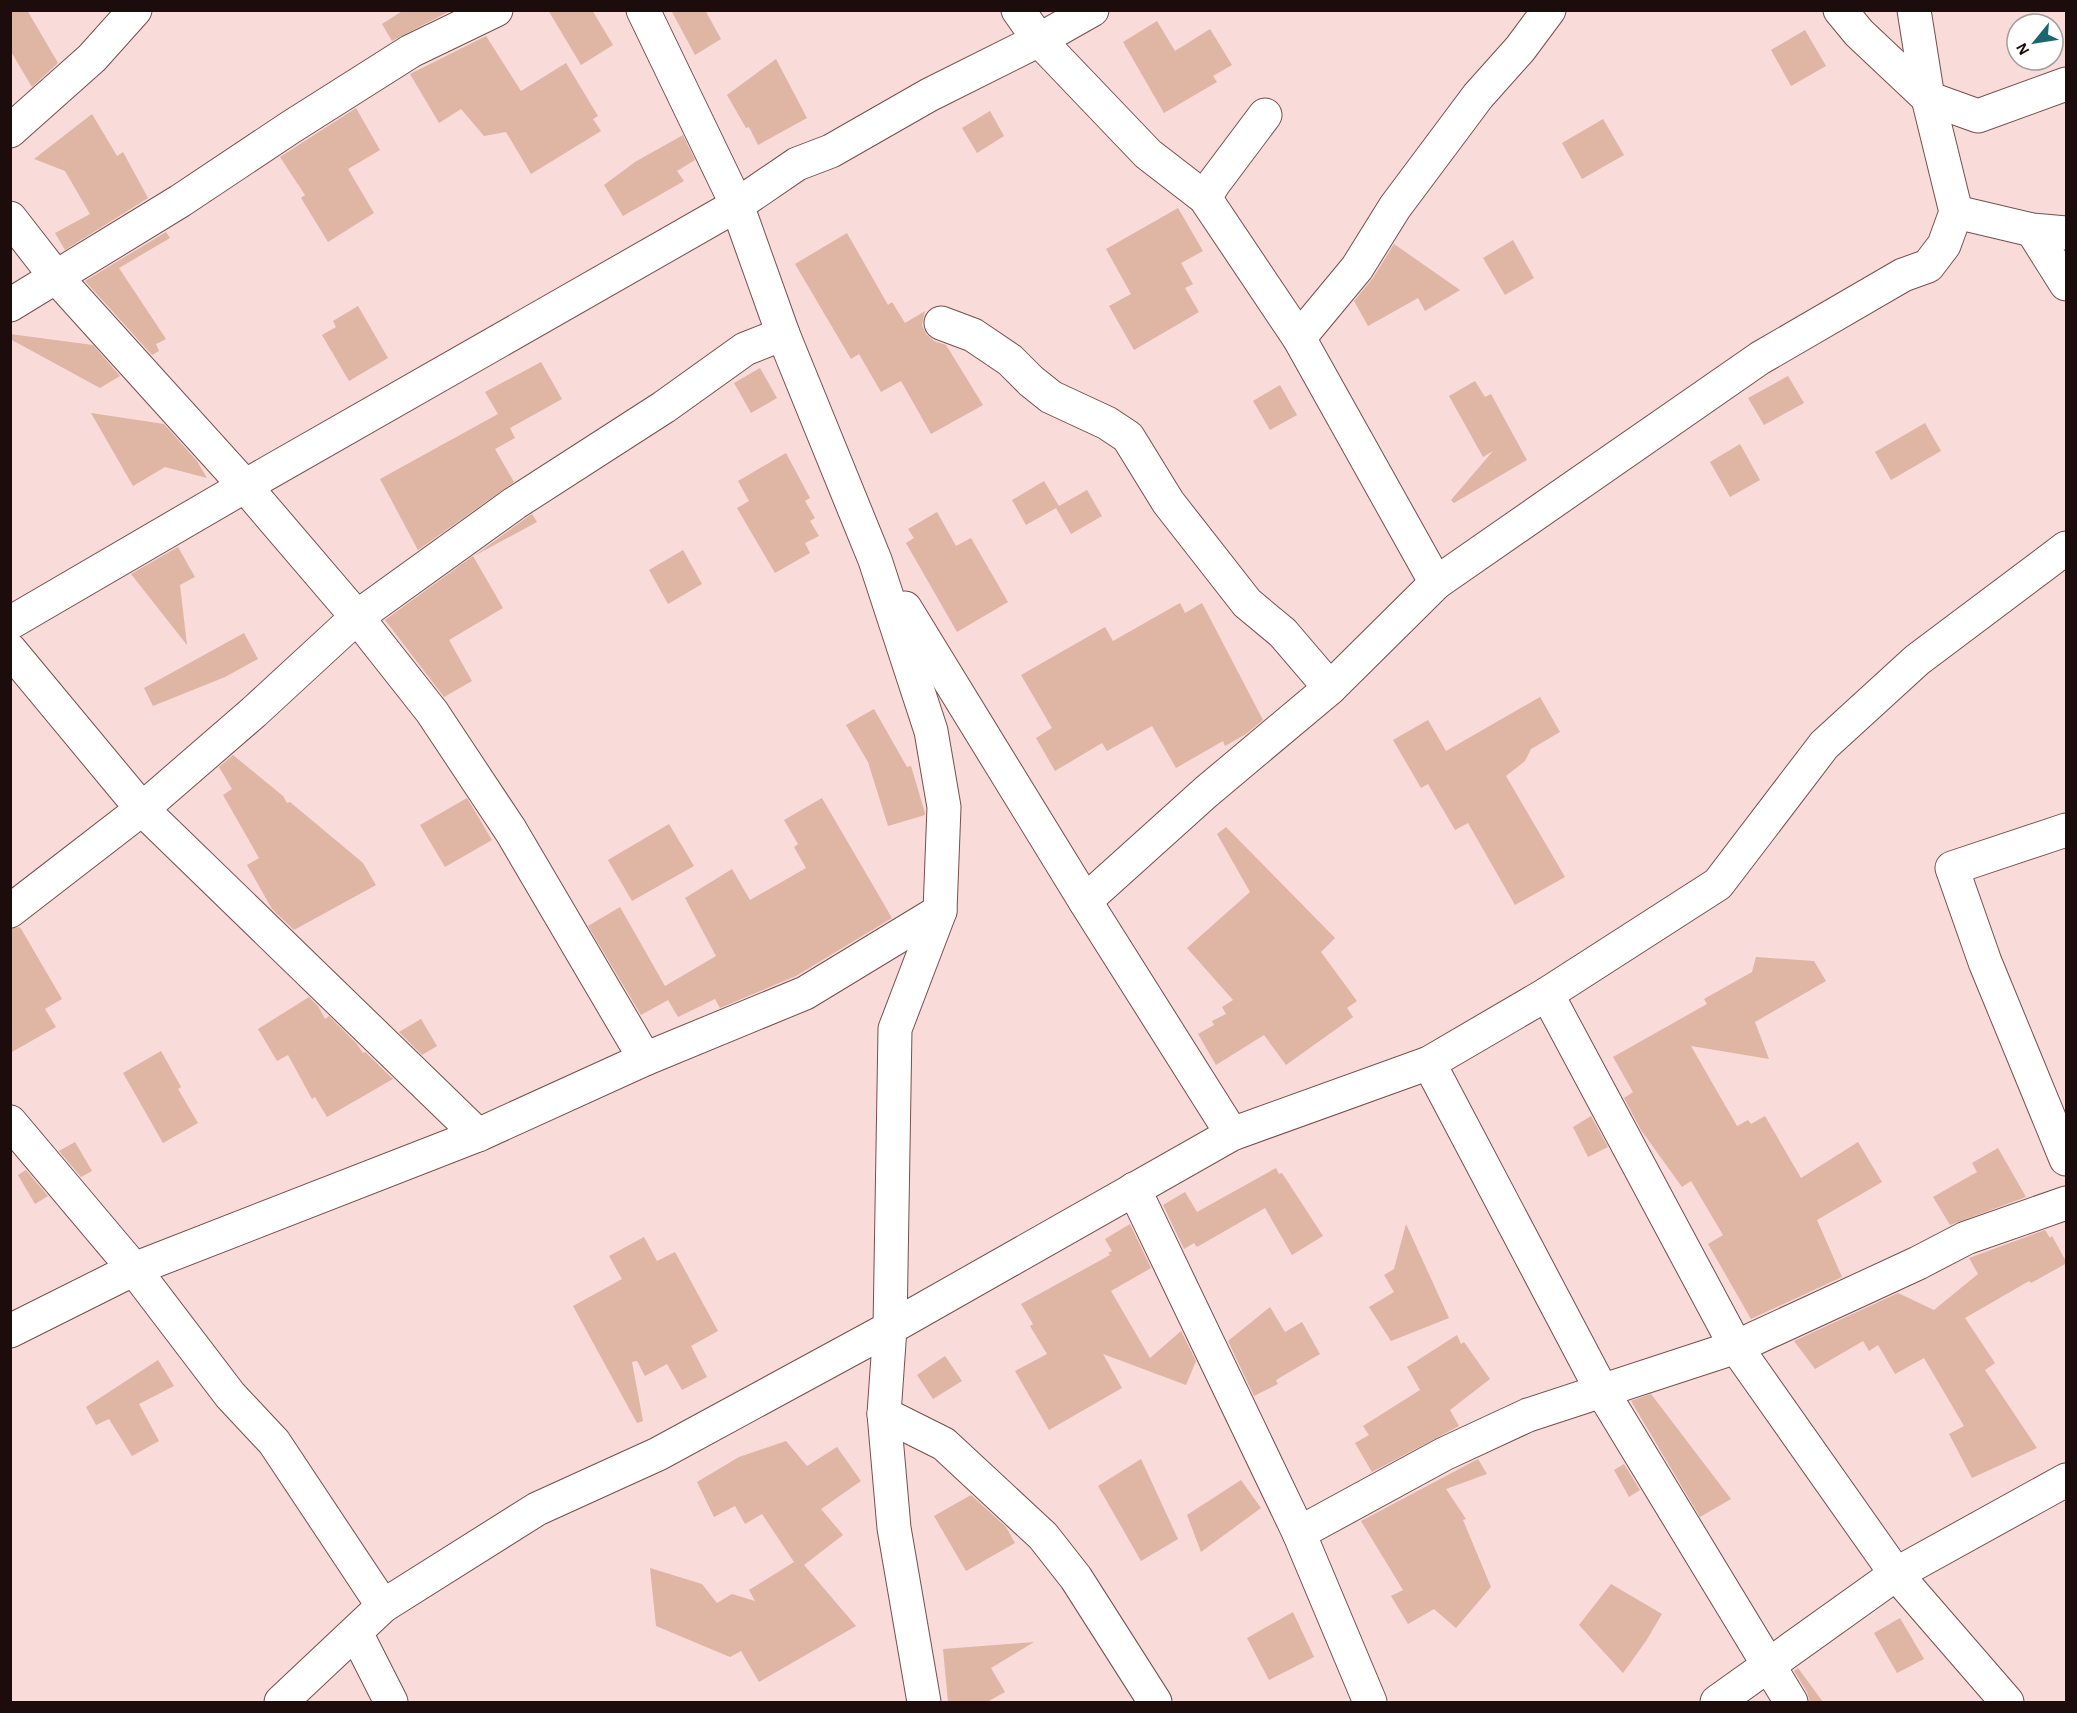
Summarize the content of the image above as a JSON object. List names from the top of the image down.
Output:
{
  "north": "bottom left"
}
